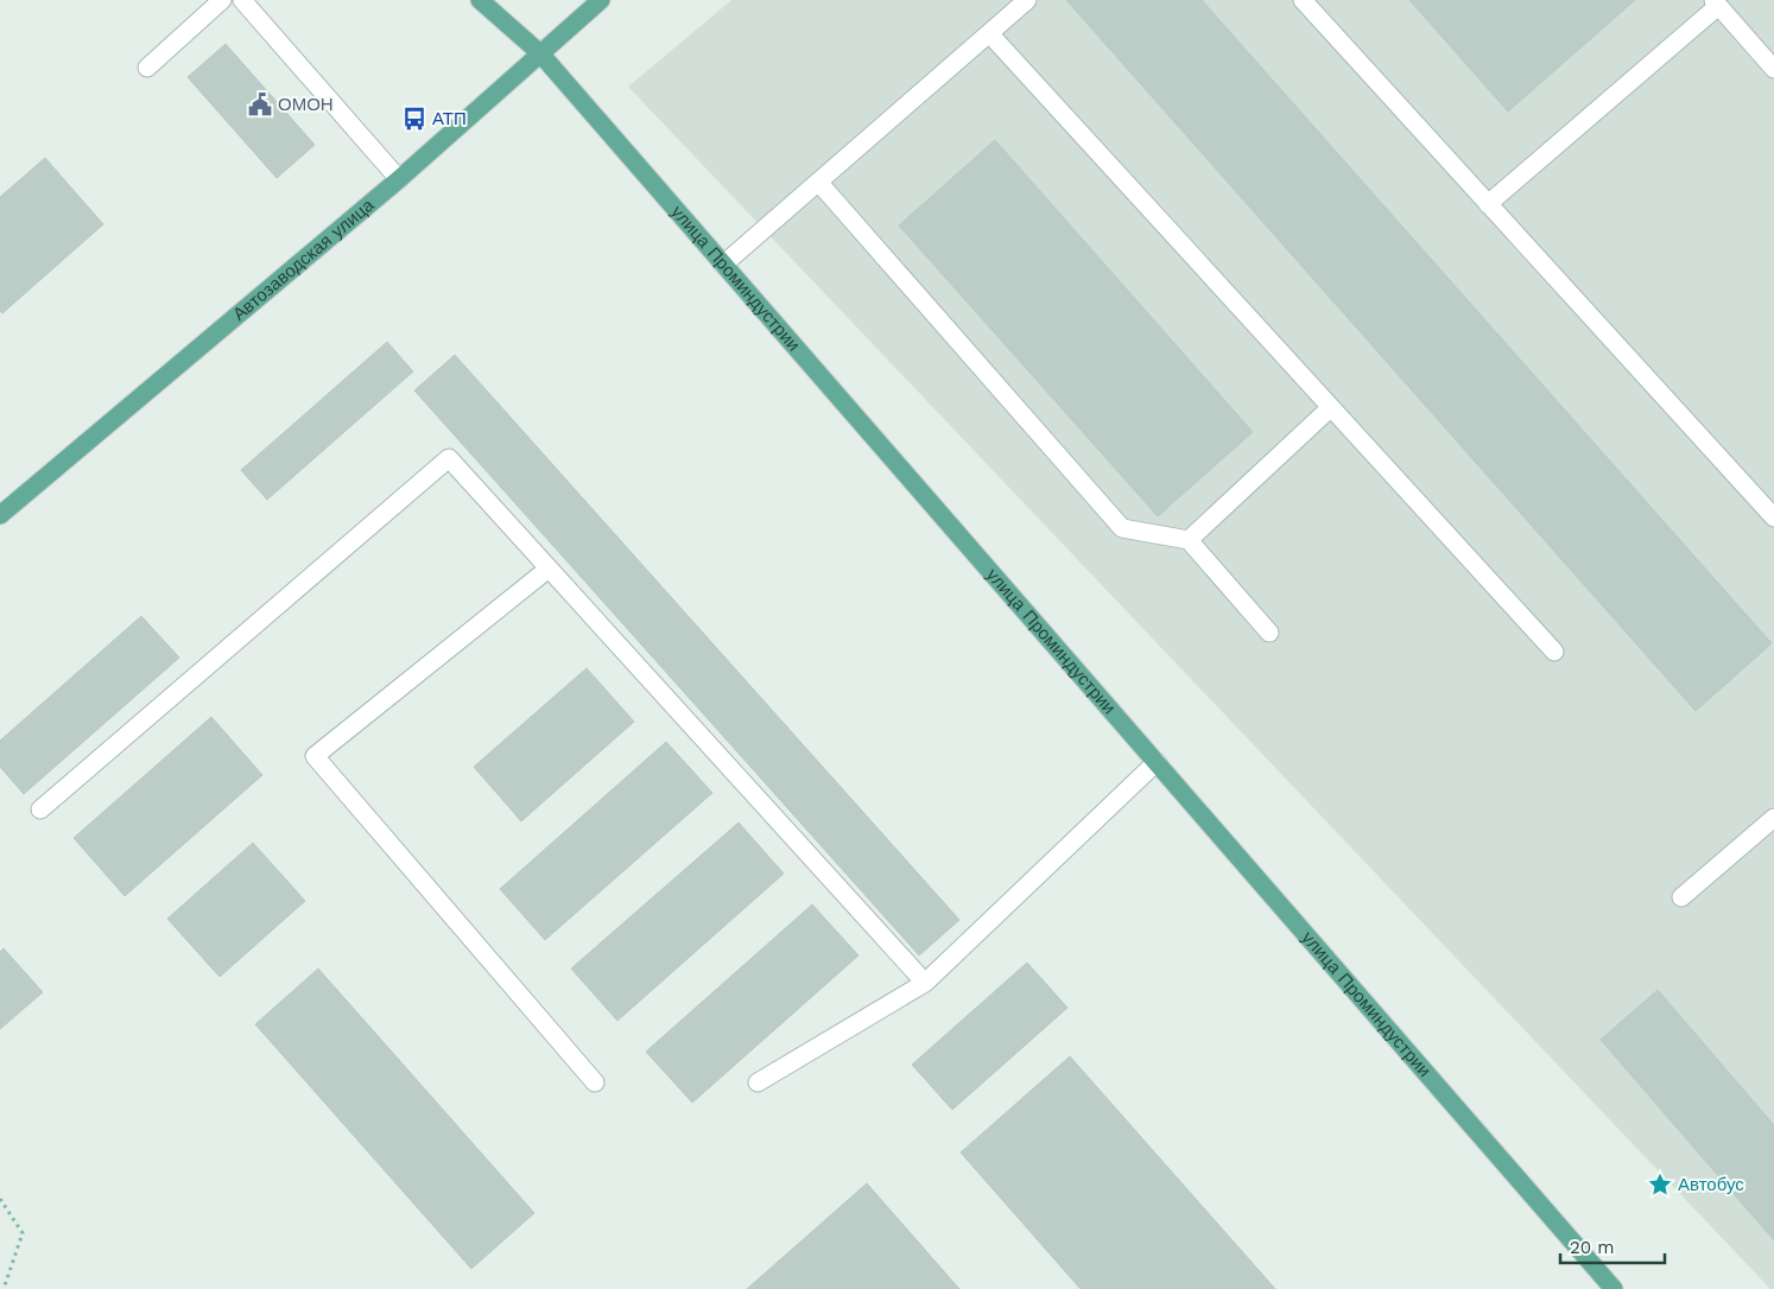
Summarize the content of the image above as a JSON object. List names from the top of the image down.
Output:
{
  "streets": {
    "main road": ["Автозаводская улица", "улица Проминдустрии"]
  },
  "crossings": [
    ["Автозаводская улица", "улица Проминдустрии"]
  ],
  "places": {
    "public building": ["ОМОН"],
    "bus stop": ["АТП"],
    "place": ["Автобус"]
  },
  "scale_bar": "20 m"
}
